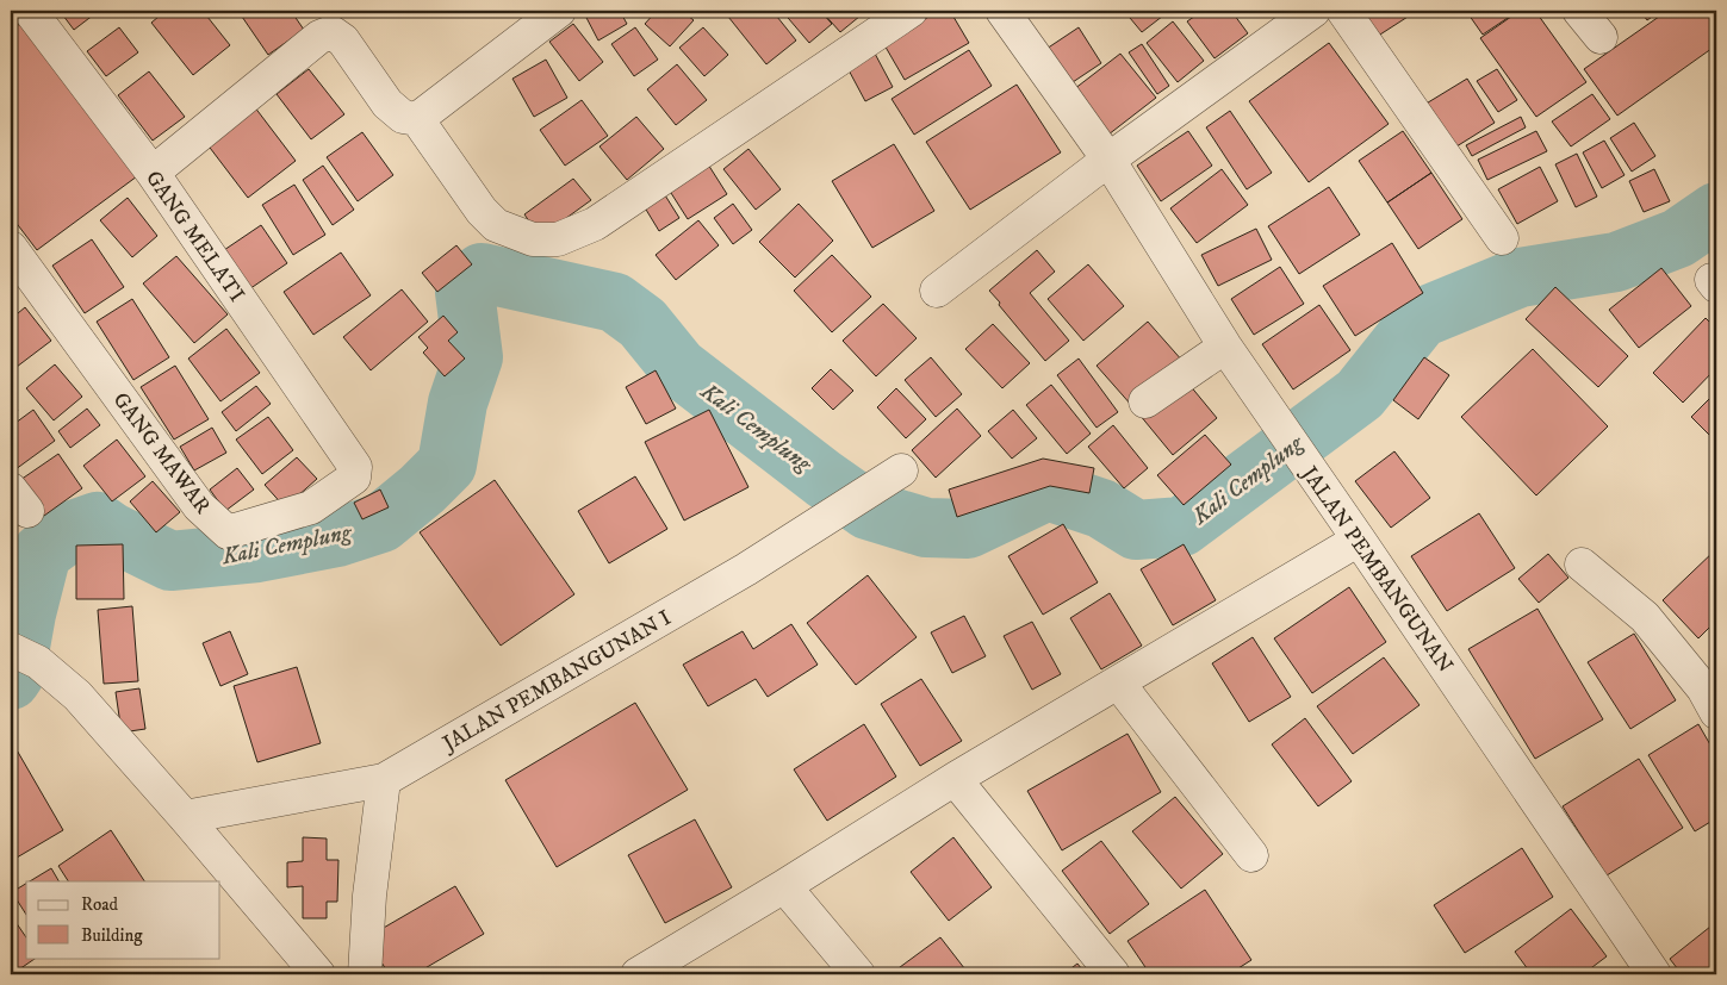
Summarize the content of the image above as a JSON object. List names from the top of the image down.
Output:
{
  "streets": {
    "street": [
      "GANG MELATI",
      "GANG MAWAR",
      "JALAN PEMBANGUNAN",
      "JALAN PEMBANGUNAN I"
    ]
  },
  "crossings": [
    ["GANG MELATI", "GANG MAWAR"]
  ],
  "water": ["Kali Cemplung"],
  "legend": ["Road", "Building"]
}
